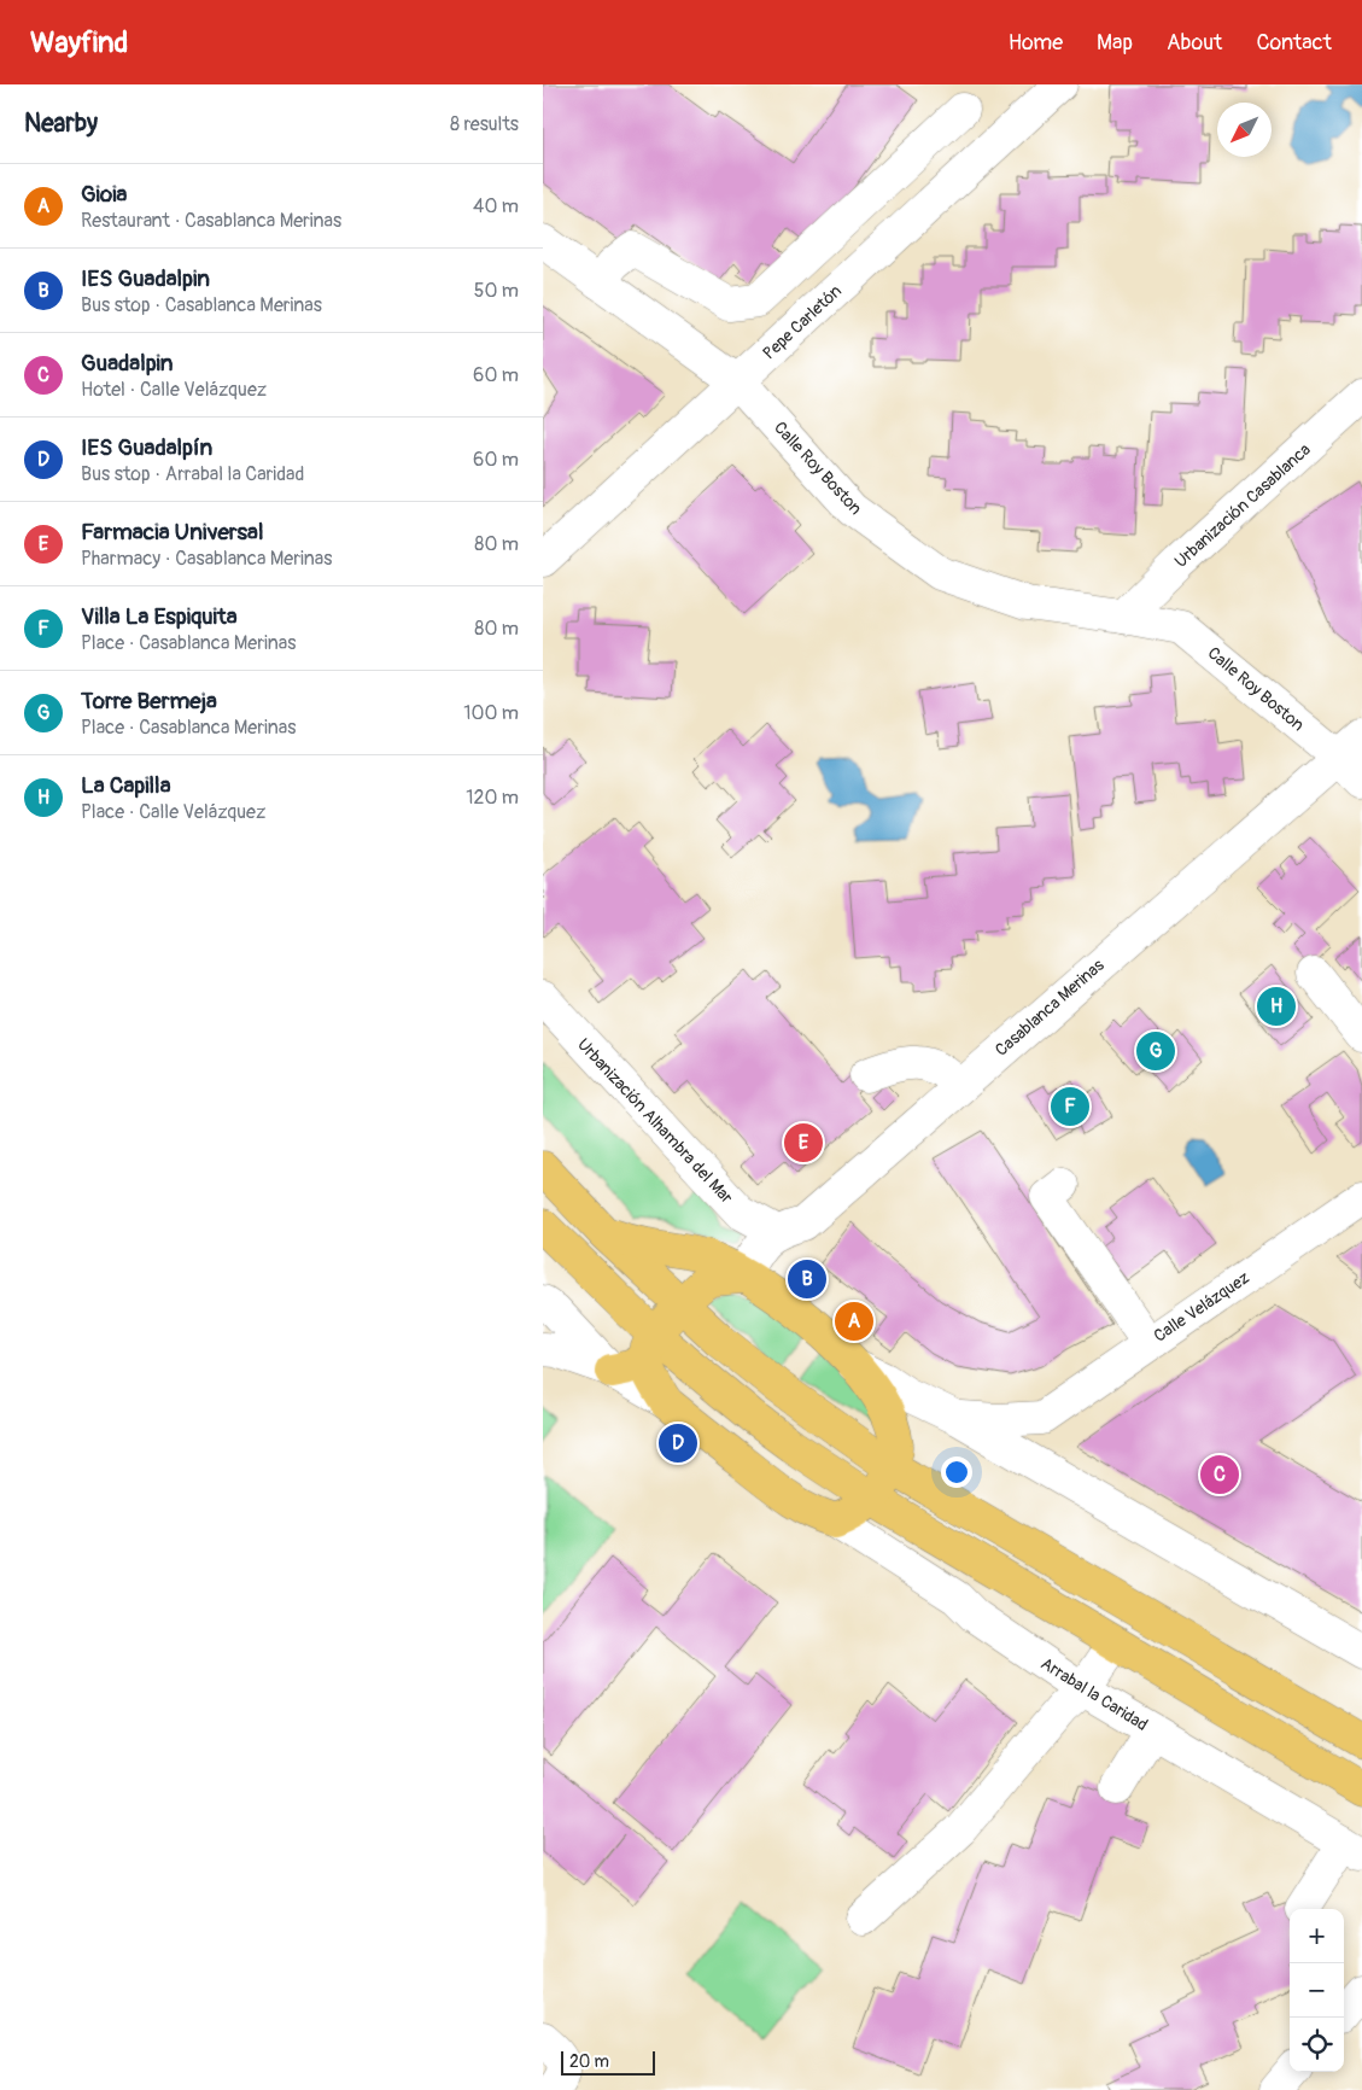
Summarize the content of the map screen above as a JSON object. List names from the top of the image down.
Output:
{
  "streets": {
    "street": [
      "Pepe Carletón",
      "Calle Roy Boston",
      "Urbanización Casablanca",
      "Casablanca Merinas",
      "Urbanización Alhambra del Mar",
      "Calle Velázquez",
      "Arrabal la Caridad"
    ]
  },
  "crossings": [
    ["Pepe Carletón", "Calle Roy Boston"],
    ["Calle Roy Boston", "Urbanización Casablanca"],
    ["Calle Roy Boston", "Casablanca Merinas"],
    ["Casablanca Merinas", "Urbanización Alhambra del Mar"]
  ],
  "scale_bar": "20 m",
  "north": "bottom left",
  "page": {
    "header": "Wayfind",
    "nav": [
      "Home",
      "Map",
      "About",
      "Contact"
    ],
    "heading": ["Nearby", "8 results"],
    "list": [
      {
        "mark": "A",
        "name": "Gioia",
        "note": "Restaurant · Casablanca Merinas",
        "value": "40 m"
      },
      {
        "mark": "B",
        "name": "IES Guadalpin",
        "note": "Bus stop · Casablanca Merinas",
        "value": "50 m"
      },
      {
        "mark": "C",
        "name": "Guadalpin",
        "note": "Hotel · Calle Velázquez",
        "value": "60 m"
      },
      {
        "mark": "D",
        "name": "IES Guadalpín",
        "note": "Bus stop · Arrabal la Caridad",
        "value": "60 m"
      },
      {
        "mark": "E",
        "name": "Farmacia Universal",
        "note": "Pharmacy · Casablanca Merinas",
        "value": "80 m"
      },
      {
        "mark": "F",
        "name": "Villa La Espiquita",
        "note": "Place · Casablanca Merinas",
        "value": "80 m"
      },
      {
        "mark": "G",
        "name": "Torre Bermeja",
        "note": "Place · Casablanca Merinas",
        "value": "100 m"
      },
      {
        "mark": "H",
        "name": "La Capilla",
        "note": "Place · Calle Velázquez",
        "value": "120 m"
      }
    ],
    "pins": [
      "H",
      "G",
      "F",
      "E",
      "B",
      "A",
      "D",
      "C"
    ],
    "map_buttons": ["+", "−"],
    "scale": "20 m"
  }
}
